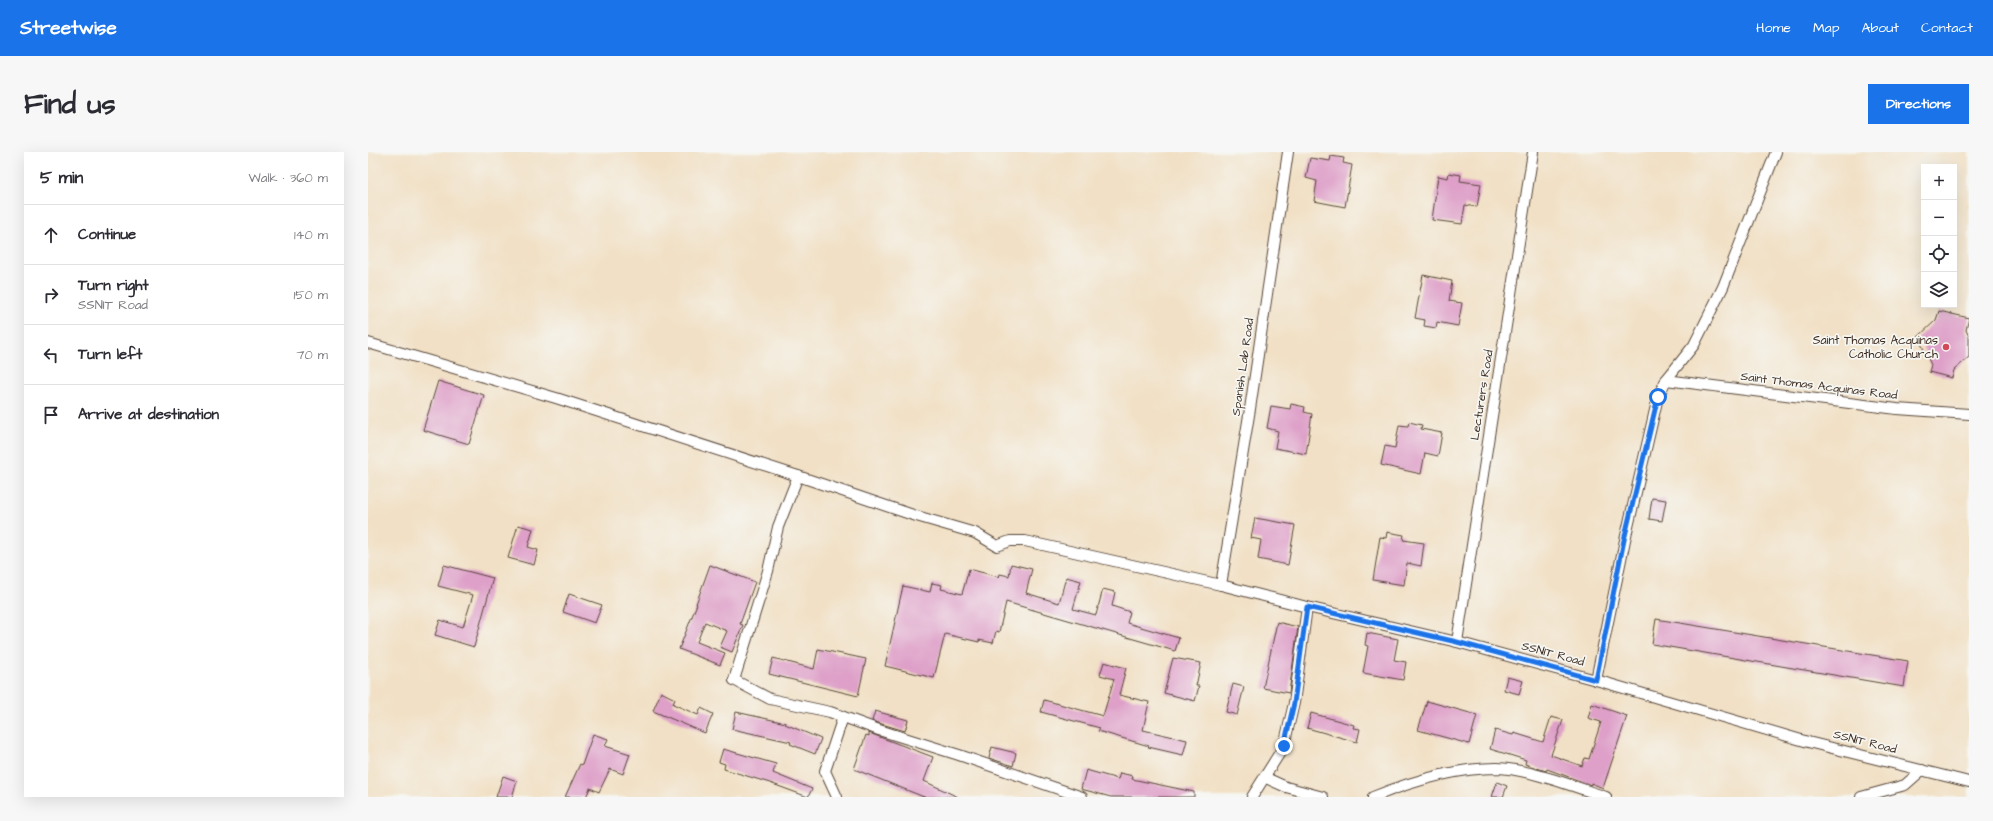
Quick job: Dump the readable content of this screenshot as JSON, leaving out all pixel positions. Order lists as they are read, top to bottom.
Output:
{
  "streets": {
    "street": [
      "Spanish Lab Road",
      "Saint Thomas Acquinas Road",
      "Lecturers Road",
      "SSNIT Road"
    ]
  },
  "crossings": [
    ["Spanish Lab Road", "SSNIT Road"],
    ["Lecturers Road", "SSNIT Road"]
  ],
  "places": ["Saint Thomas Acquinas Catholic Church"],
  "page": {
    "header": "Streetwise",
    "nav": [
      "Home",
      "Map",
      "About",
      "Contact"
    ],
    "buttons": "Directions",
    "title": "Find us",
    "heading": ["5 min", "Walk · 360 m"],
    "map_buttons": ["+", "−"],
    "list": [
      ["Continue", "140 m"],
      ["Turn right", "SSNIT Road", "150 m"],
      ["Turn left", "70 m"],
      "Arrive at destination"
    ]
  }
}
